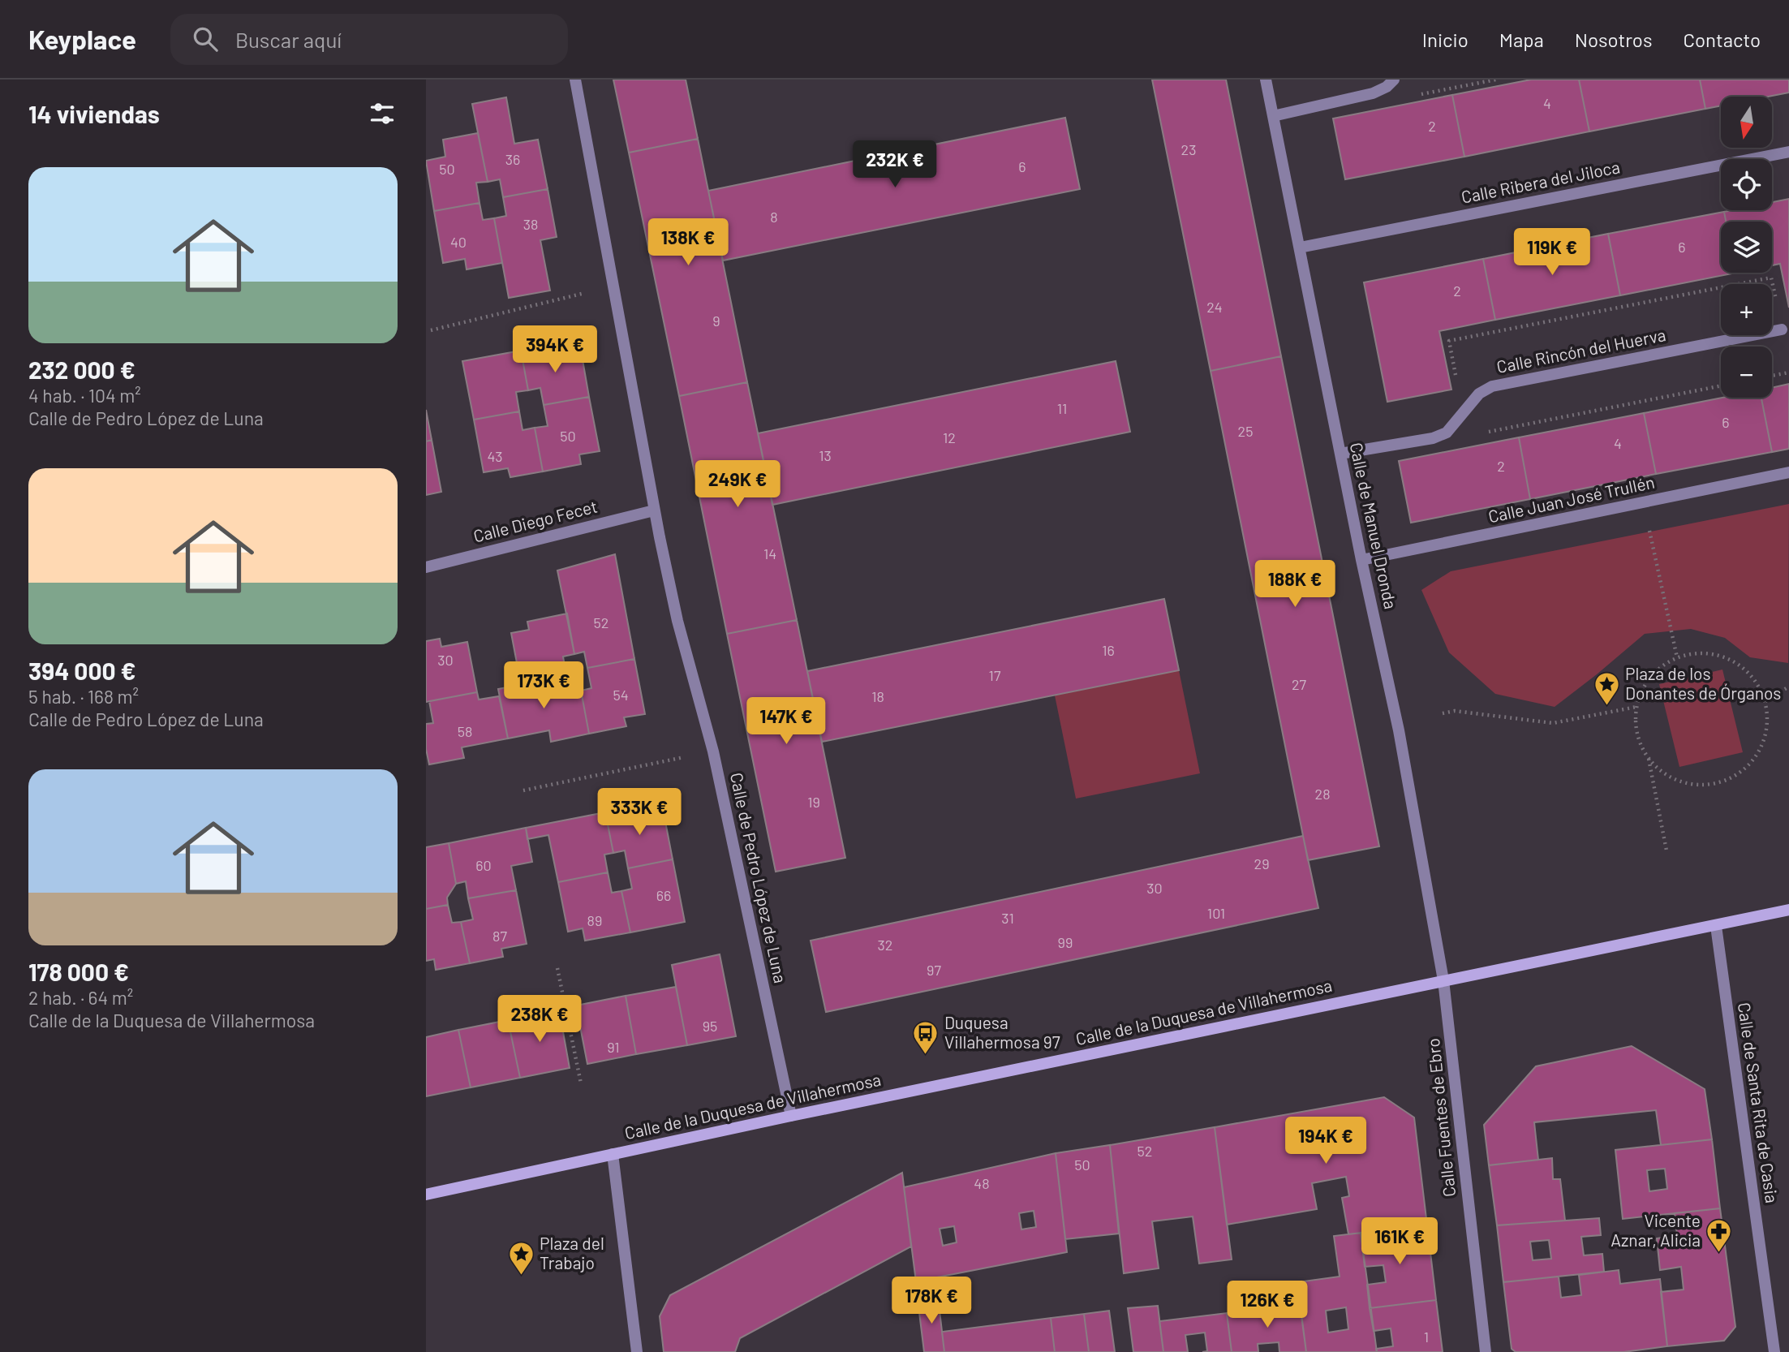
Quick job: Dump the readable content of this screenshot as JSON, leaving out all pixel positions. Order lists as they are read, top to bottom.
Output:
{
  "streets": {
    "main road": ["Calle de la Duquesa de Villahermosa"],
    "street": [
      "Calle Ribera del Jiloca",
      "Calle Rincón del Huerva",
      "Calle Juan José Trullén",
      "Calle Diego Fecet",
      "Calle de Manuel Dronda",
      "Calle de Pedro López de Luna",
      "Calle de Santa Rita de Casia",
      "Calle Fuentes de Ebro"
    ]
  },
  "crossings": [
    ["Calle Ribera del Jiloca", "Calle de Manuel Dronda"],
    ["Calle Rincón del Huerva", "Calle de Manuel Dronda"],
    ["Calle Juan José Trullén", "Calle de Manuel Dronda"],
    ["Calle Diego Fecet", "Calle de Pedro López de Luna"],
    ["Calle de Manuel Dronda", "Calle de la Duquesa de Villahermosa"],
    ["Calle de Manuel Dronda", "Calle Fuentes de Ebro"],
    ["Calle de Pedro López de Luna", "Calle de la Duquesa de Villahermosa"],
    ["Calle de la Duquesa de Villahermosa", "Calle de Santa Rita de Casia"],
    ["Calle de la Duquesa de Villahermosa", "Calle Fuentes de Ebro"]
  ],
  "places": {
    "place": ["Plaza de los Donantes de Órganos", "Plaza del Trabajo"],
    "bus stop": ["Duquesa Villahermosa 97"],
    "pharmacy": ["Vicente Aznar, Alicia"]
  },
  "house_numbers": [
    "4",
    "2",
    "23",
    "36",
    "6",
    "50",
    "8",
    "38",
    "40",
    "6",
    "2",
    "24",
    "9",
    "11",
    "6",
    "25",
    "50",
    "12",
    "4",
    "13",
    "43",
    "2",
    "14",
    "52",
    "16",
    "30",
    "17",
    "27",
    "54",
    "18",
    "58",
    "28",
    "19",
    "29",
    "60",
    "30",
    "66",
    "101",
    "31",
    "89",
    "87",
    "99",
    "32",
    "97",
    "95",
    "91",
    "52",
    "50",
    "48",
    "1"
  ],
  "north": "bottom",
  "page": {
    "header": "Keyplace",
    "search": "Buscar aquí",
    "nav": [
      "Inicio",
      "Mapa",
      "Nosotros",
      "Contacto"
    ],
    "heading": "14 viviendas",
    "map_buttons": ["+", "−"],
    "price": [
      "232K €",
      "138K €",
      "119K €",
      "394K €",
      "249K €",
      "188K €",
      "173K €",
      "147K €",
      "333K €",
      "238K €",
      "194K €",
      "161K €",
      "178K €",
      "126K €"
    ],
    "list": [
      {
        "name": "232 000 €",
        "note": "4 hab. · 104 m² · Calle de Pedro López de Luna"
      },
      {
        "name": "394 000 €",
        "note": "5 hab. · 168 m² · Calle de Pedro López de Luna"
      },
      {
        "name": "178 000 €",
        "note": "2 hab. · 64 m² · Calle de la Duquesa de Villahermosa"
      }
    ]
  }
}
